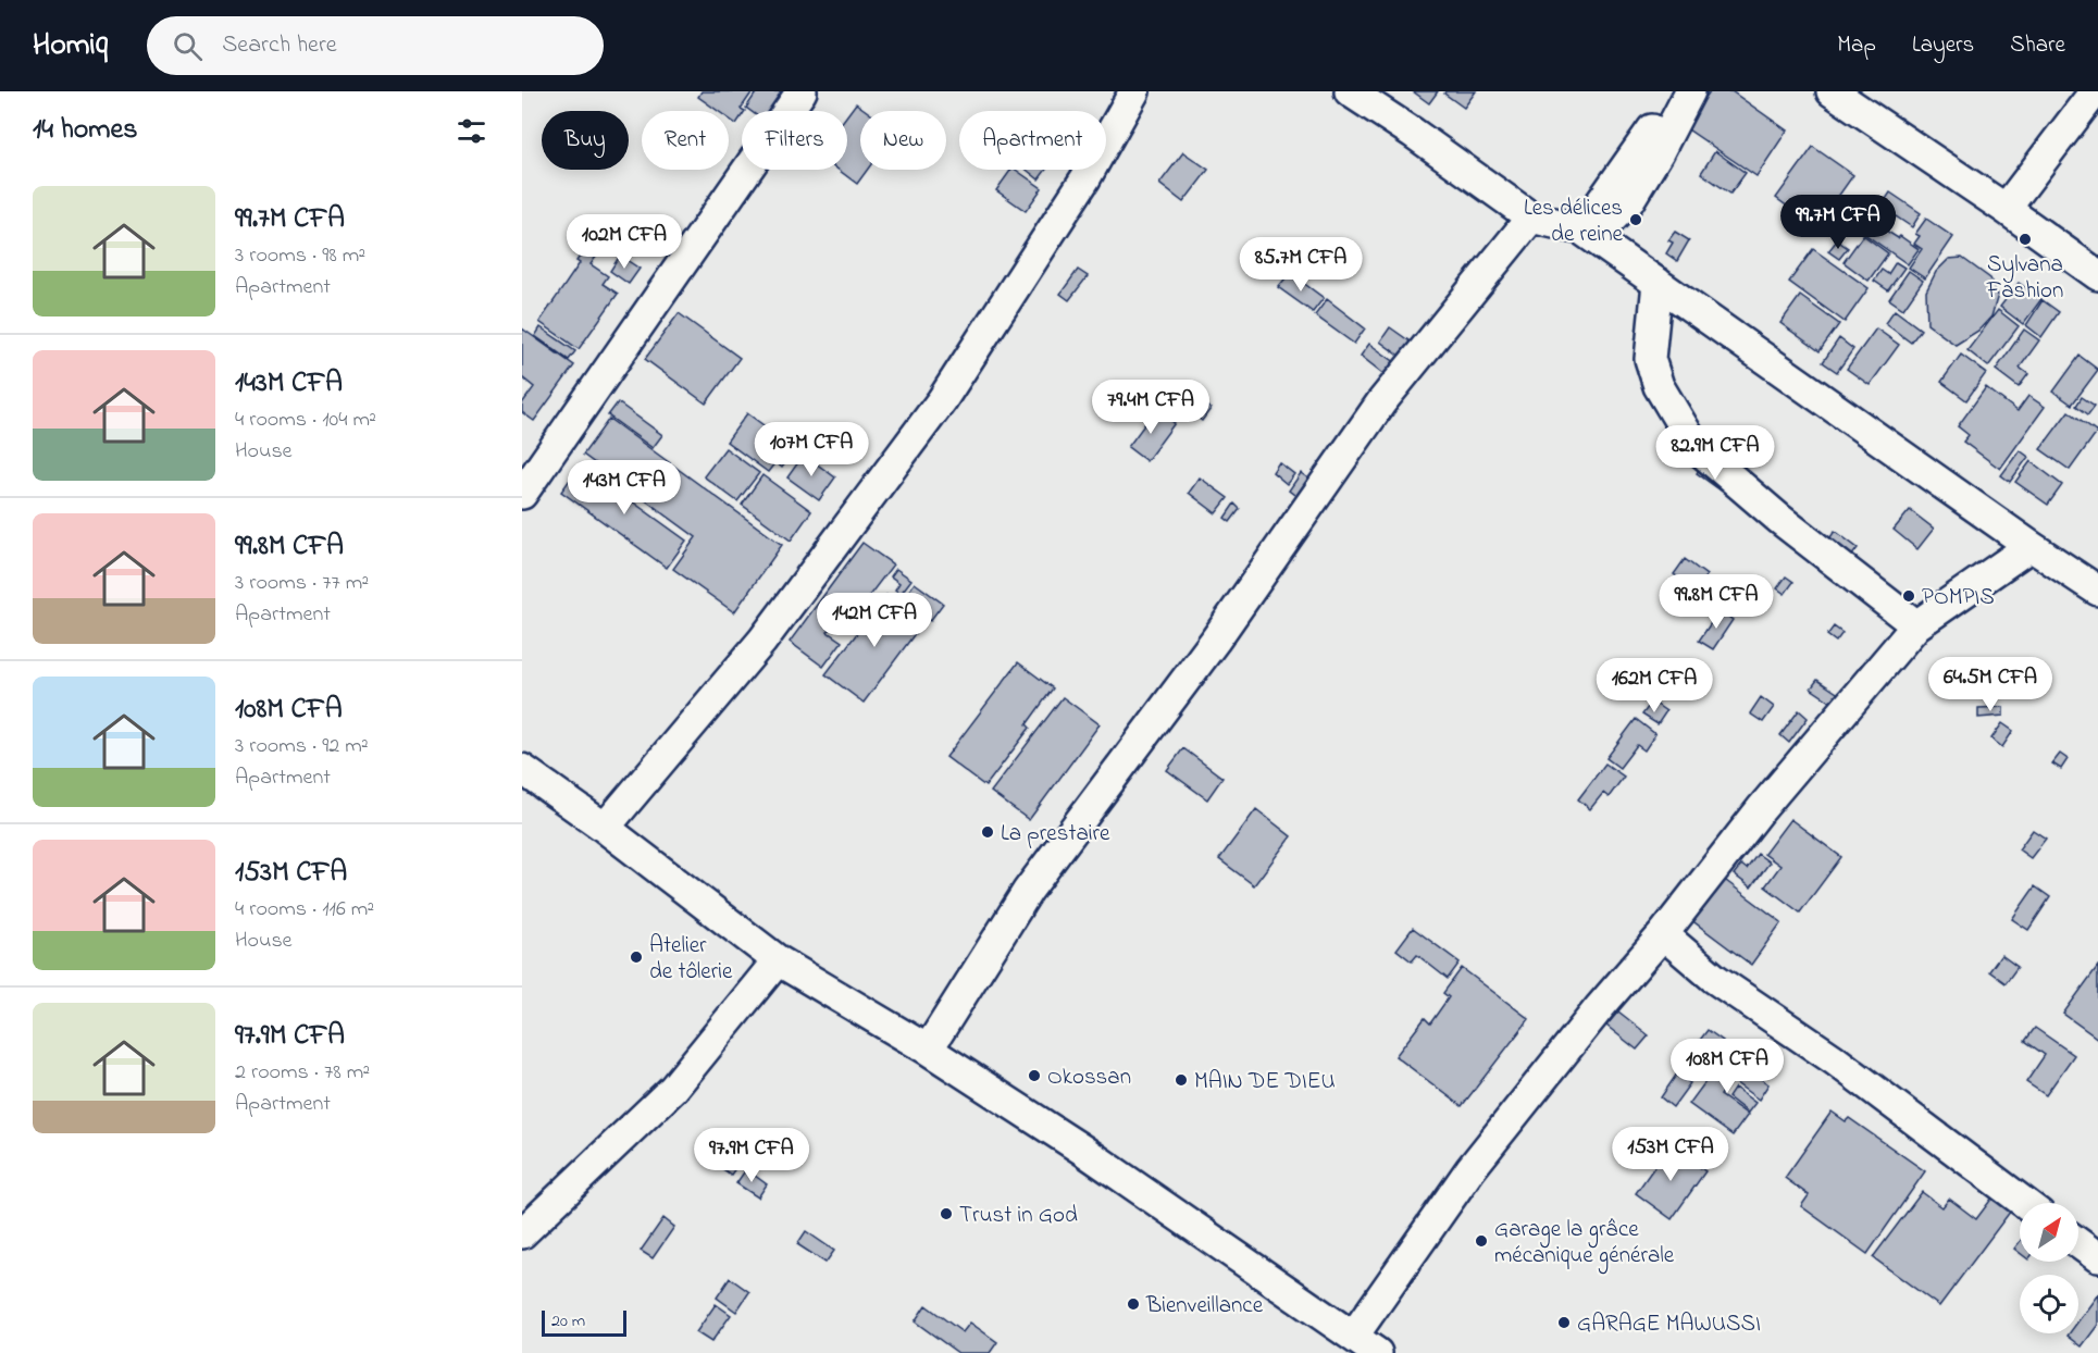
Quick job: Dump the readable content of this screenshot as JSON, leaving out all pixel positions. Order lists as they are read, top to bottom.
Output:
{
  "places": [
    "Les délices de reine",
    "Sylvana Fashion",
    "POMPIS",
    "La prestaire",
    "Atelier de tôlerie",
    "Okossan",
    "MAIN DE DIEU",
    "Trust in God",
    "Garage la grâce mécanique générale",
    "Bienveillance",
    "GARAGE MAWUSSI"
  ],
  "scale_bar": "20 m",
  "north": "top right",
  "page": {
    "header": "Homiq",
    "search": "Search here",
    "nav": ["Map", "Layers", "Share"],
    "heading": "14 homes",
    "chip": [
      "Buy",
      "Rent",
      "Filters",
      "New",
      "Apartment"
    ],
    "list": [
      {
        "name": "99.7M CFA",
        "note": "3 rooms · 98 m² · Apartment"
      },
      {
        "name": "143M CFA",
        "note": "4 rooms · 104 m² · House"
      },
      {
        "name": "99.8M CFA",
        "note": "3 rooms · 77 m² · Apartment"
      },
      {
        "name": "108M CFA",
        "note": "3 rooms · 92 m² · Apartment"
      },
      {
        "name": "153M CFA",
        "note": "4 rooms · 116 m² · House"
      },
      {
        "name": "97.9M CFA",
        "note": "2 rooms · 78 m² · Apartment"
      }
    ],
    "price": [
      "99.7M CFA",
      "102M CFA",
      "85.7M CFA",
      "79.4M CFA",
      "107M CFA",
      "82.9M CFA",
      "143M CFA",
      "99.8M CFA",
      "142M CFA",
      "64.5M CFA",
      "162M CFA",
      "108M CFA",
      "153M CFA",
      "97.9M CFA"
    ],
    "scale": "20 m"
  }
}
